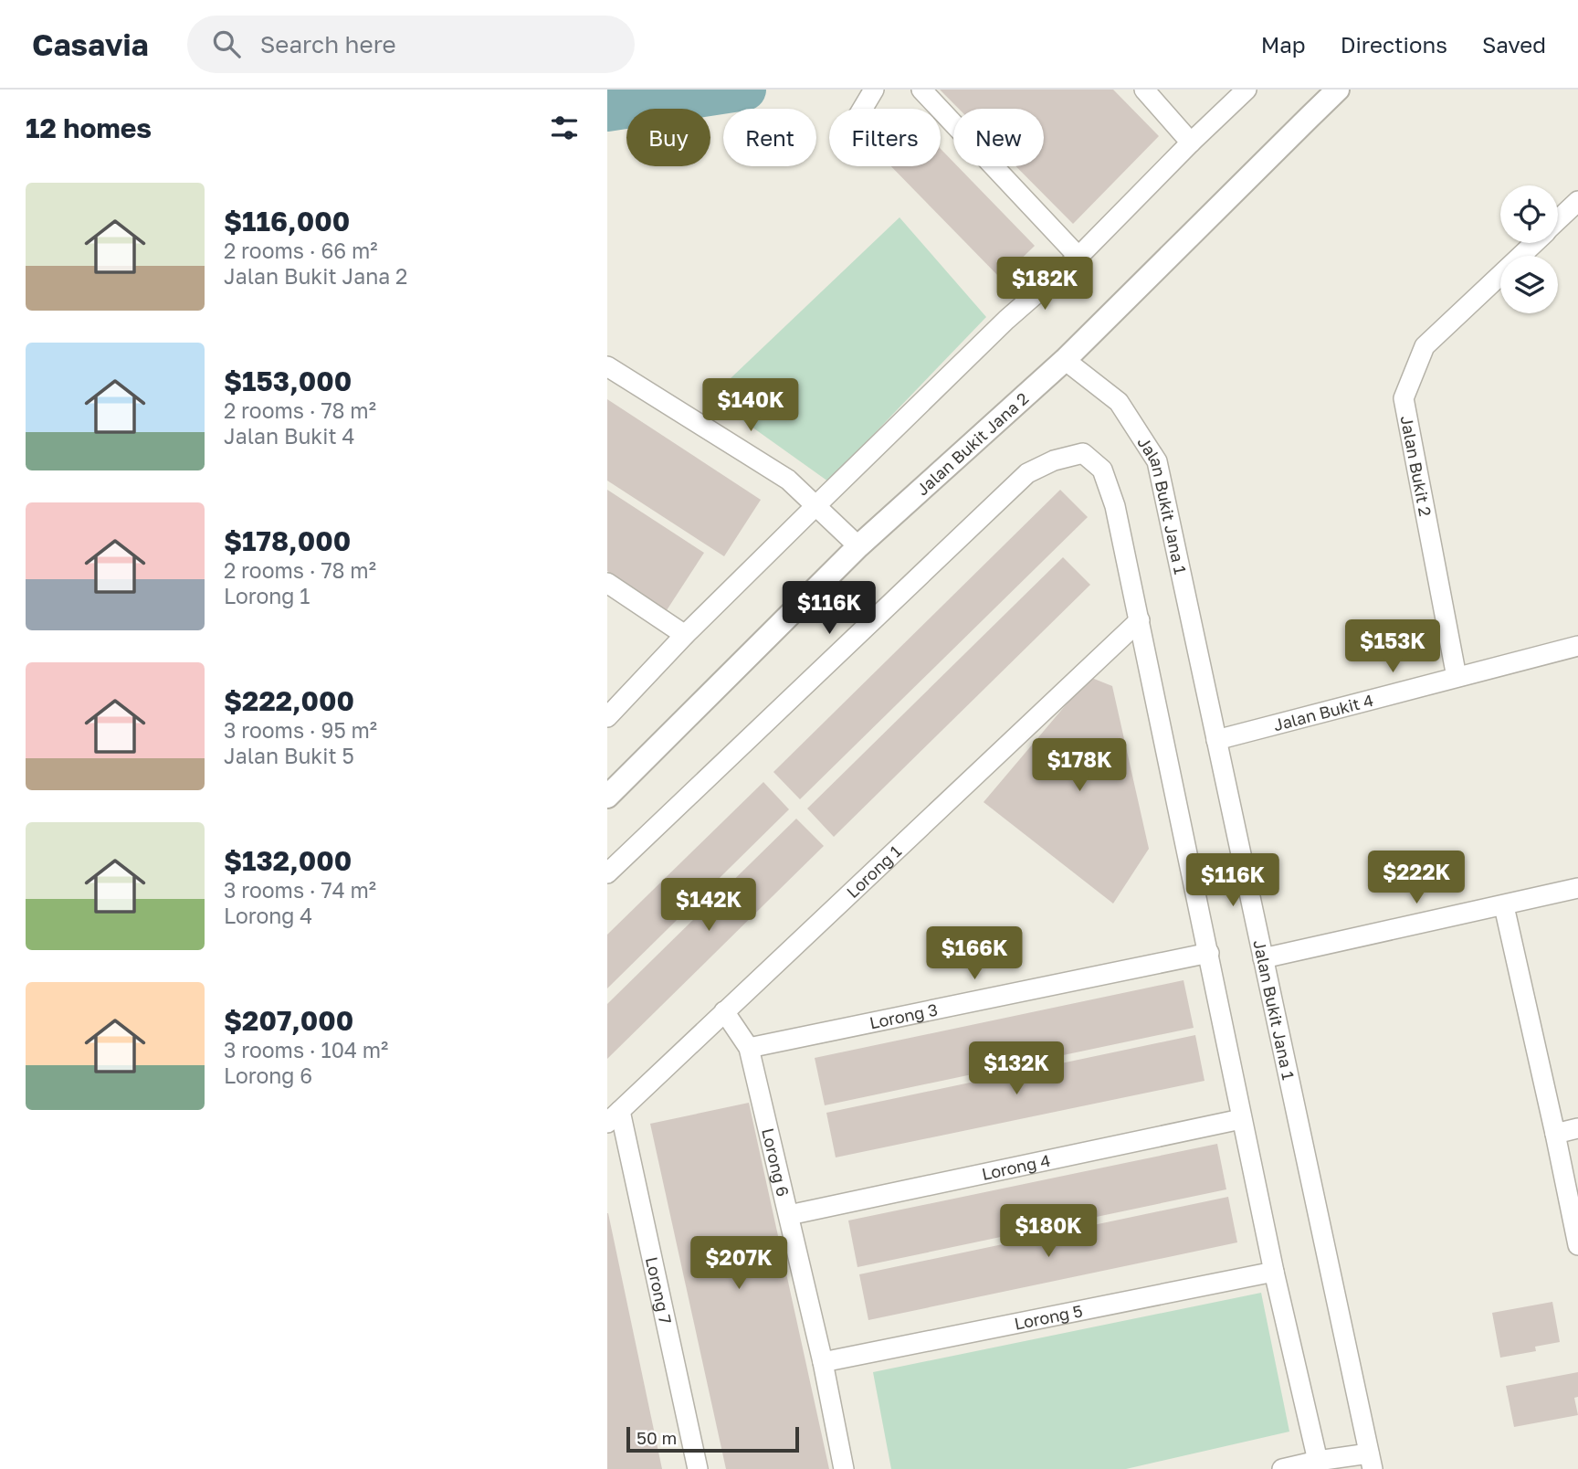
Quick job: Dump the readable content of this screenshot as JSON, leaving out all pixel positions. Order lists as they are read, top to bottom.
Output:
{
  "streets": {
    "street": [
      "Jalan Bukit Jana 2",
      "Jalan Bukit 2",
      "Jalan Bukit Jana 1",
      "Jalan Bukit 4",
      "Lorong 1",
      "Lorong 3",
      "Lorong 6",
      "Lorong 4",
      "Lorong 7",
      "Lorong 5"
    ]
  },
  "crossings": [
    ["Jalan Bukit Jana 2", "Jalan Bukit Jana 1"],
    ["Jalan Bukit 2", "Jalan Bukit 4"],
    ["Jalan Bukit Jana 1", "Jalan Bukit 4"],
    ["Lorong 1", "Lorong 6"],
    ["Lorong 1", "Lorong 7"],
    ["Lorong 3", "Lorong 6"],
    ["Lorong 6", "Lorong 4"],
    ["Lorong 6", "Lorong 5"]
  ],
  "scale_bar": "50 m",
  "page": {
    "header": "Casavia",
    "search": "Search here",
    "nav": ["Map", "Directions", "Saved"],
    "heading": "12 homes",
    "chip": [
      "Buy",
      "Rent",
      "Filters",
      "New"
    ],
    "list": [
      {
        "name": "$116,000",
        "note": "2 rooms · 66 m² · Jalan Bukit Jana 2"
      },
      {
        "name": "$153,000",
        "note": "2 rooms · 78 m² · Jalan Bukit 4"
      },
      {
        "name": "$178,000",
        "note": "2 rooms · 78 m² · Lorong 1"
      },
      {
        "name": "$222,000",
        "note": "3 rooms · 95 m² · Jalan Bukit 5"
      },
      {
        "name": "$132,000",
        "note": "3 rooms · 74 m² · Lorong 4"
      },
      {
        "name": "$207,000",
        "note": "3 rooms · 104 m² · Lorong 6"
      }
    ],
    "price": [
      "$182K",
      "$140K",
      "$116K",
      "$153K",
      "$178K",
      "$222K",
      "$116K",
      "$142K",
      "$166K",
      "$132K",
      "$180K",
      "$207K"
    ],
    "scale": "50 m"
  }
}
